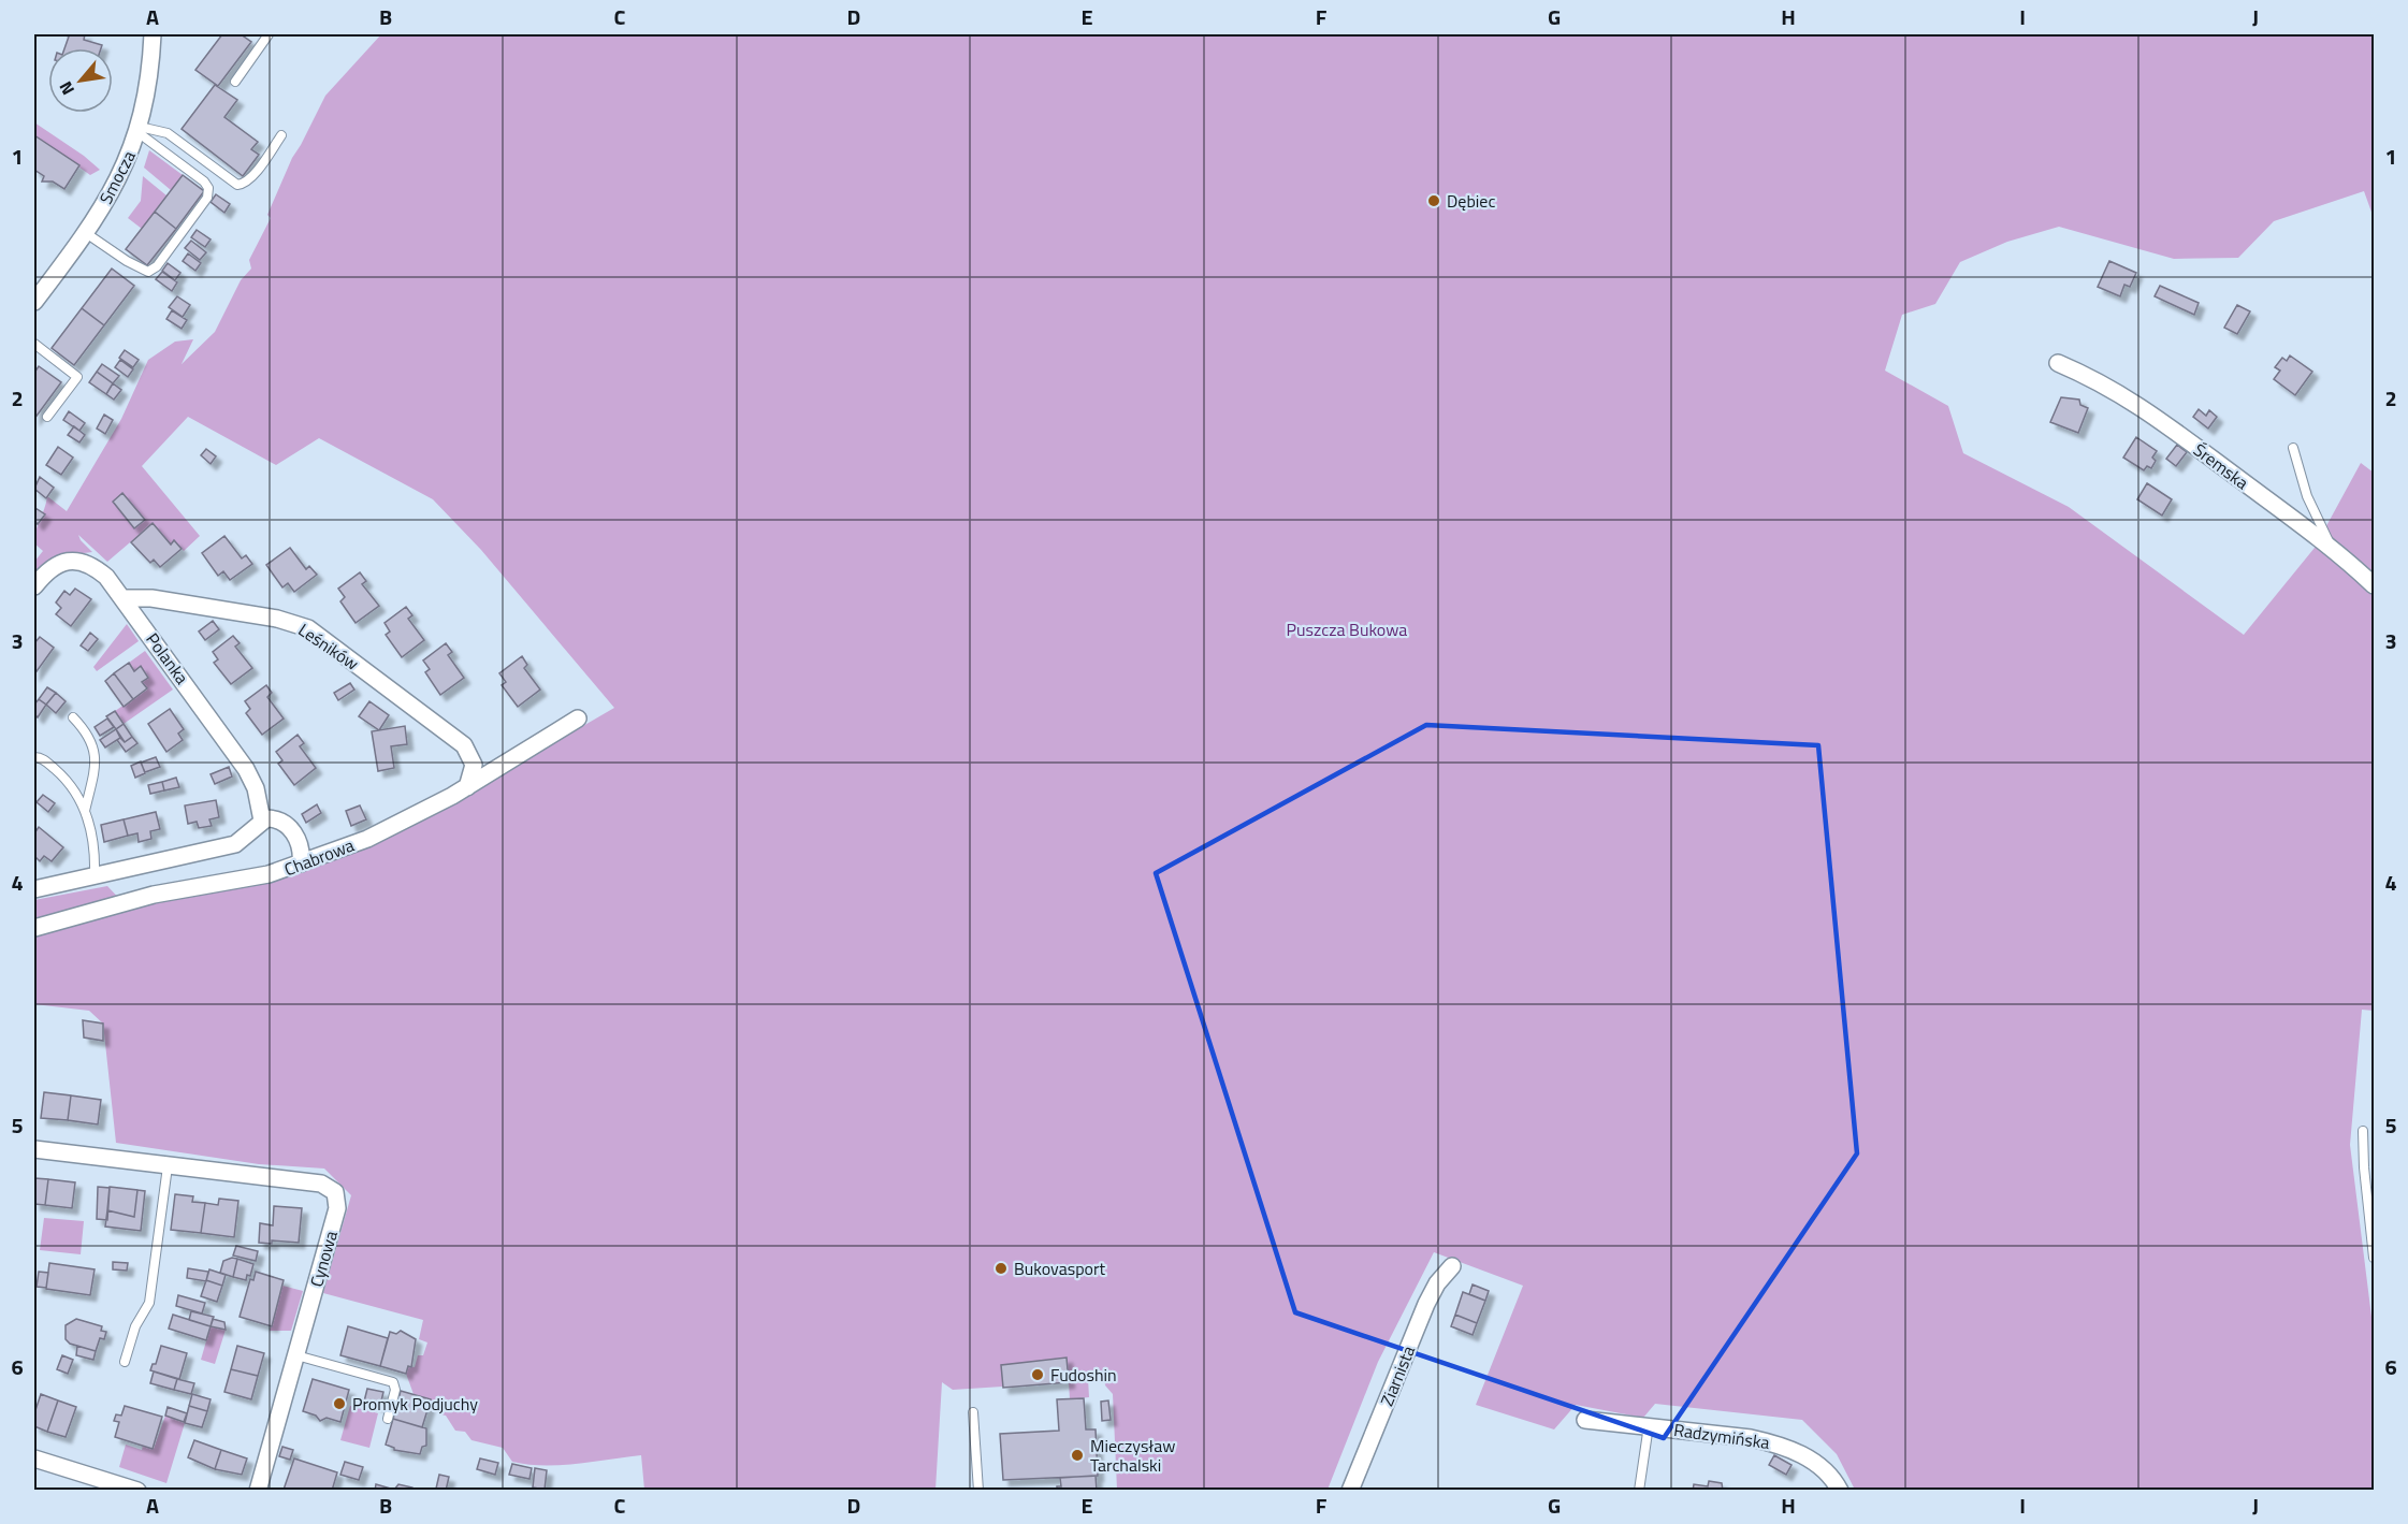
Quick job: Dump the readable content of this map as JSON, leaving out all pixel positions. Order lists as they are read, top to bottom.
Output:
{
  "streets": {
    "street": [
      "Smocza",
      "Śremska",
      "Leśników",
      "Polanka",
      "Chabrowa",
      "Cynowa",
      "Ziarnista",
      "Radzymińska"
    ]
  },
  "crossings": [
    ["Leśników", "Polanka"],
    ["Leśników", "Chabrowa"]
  ],
  "parks": ["Puszcza Bukowa"],
  "places": [
    "Dębiec",
    "Bukovasport",
    "Fudoshin",
    "Promyk Podjuchy",
    "Mieczysław Tarchalski"
  ],
  "north": "bottom left",
  "grid": {
    "columns": [
      "A",
      "B",
      "C",
      "D",
      "E",
      "F",
      "G",
      "H",
      "I",
      "J"
    ],
    "rows": [
      "1",
      "2",
      "3",
      "4",
      "5",
      "6"
    ]
  }
}
